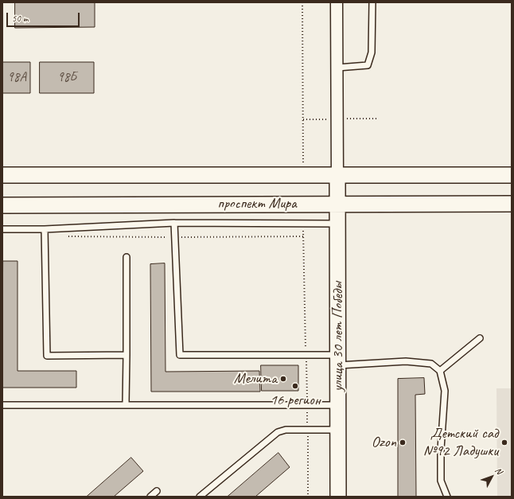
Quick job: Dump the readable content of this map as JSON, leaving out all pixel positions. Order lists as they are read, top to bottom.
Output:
{
  "streets": {
    "street": ["проспект Мира", "улица 30 лет Победы"]
  },
  "crossings": [
    ["проспект Мира", "улица 30 лет Победы"]
  ],
  "places": [
    "Мелита",
    "16 регион",
    "Ozon",
    "Детский сад №92 Ладушки"
  ],
  "house_numbers": ["98А", "98Б"],
  "scale_bar": "50 m",
  "north": "top right"
}
